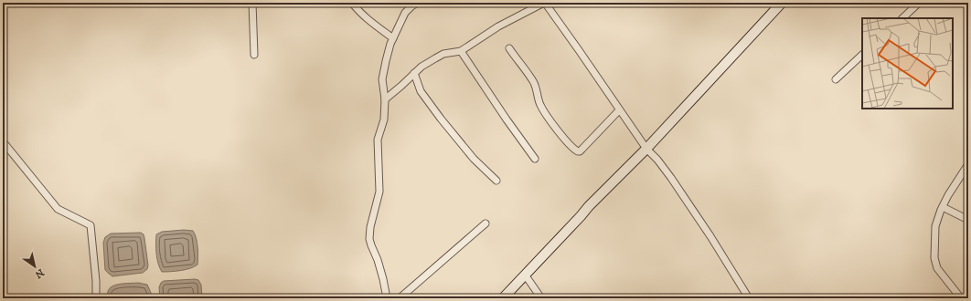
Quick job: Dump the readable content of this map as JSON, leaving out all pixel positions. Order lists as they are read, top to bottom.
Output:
{
  "north": "bottom right"
}
